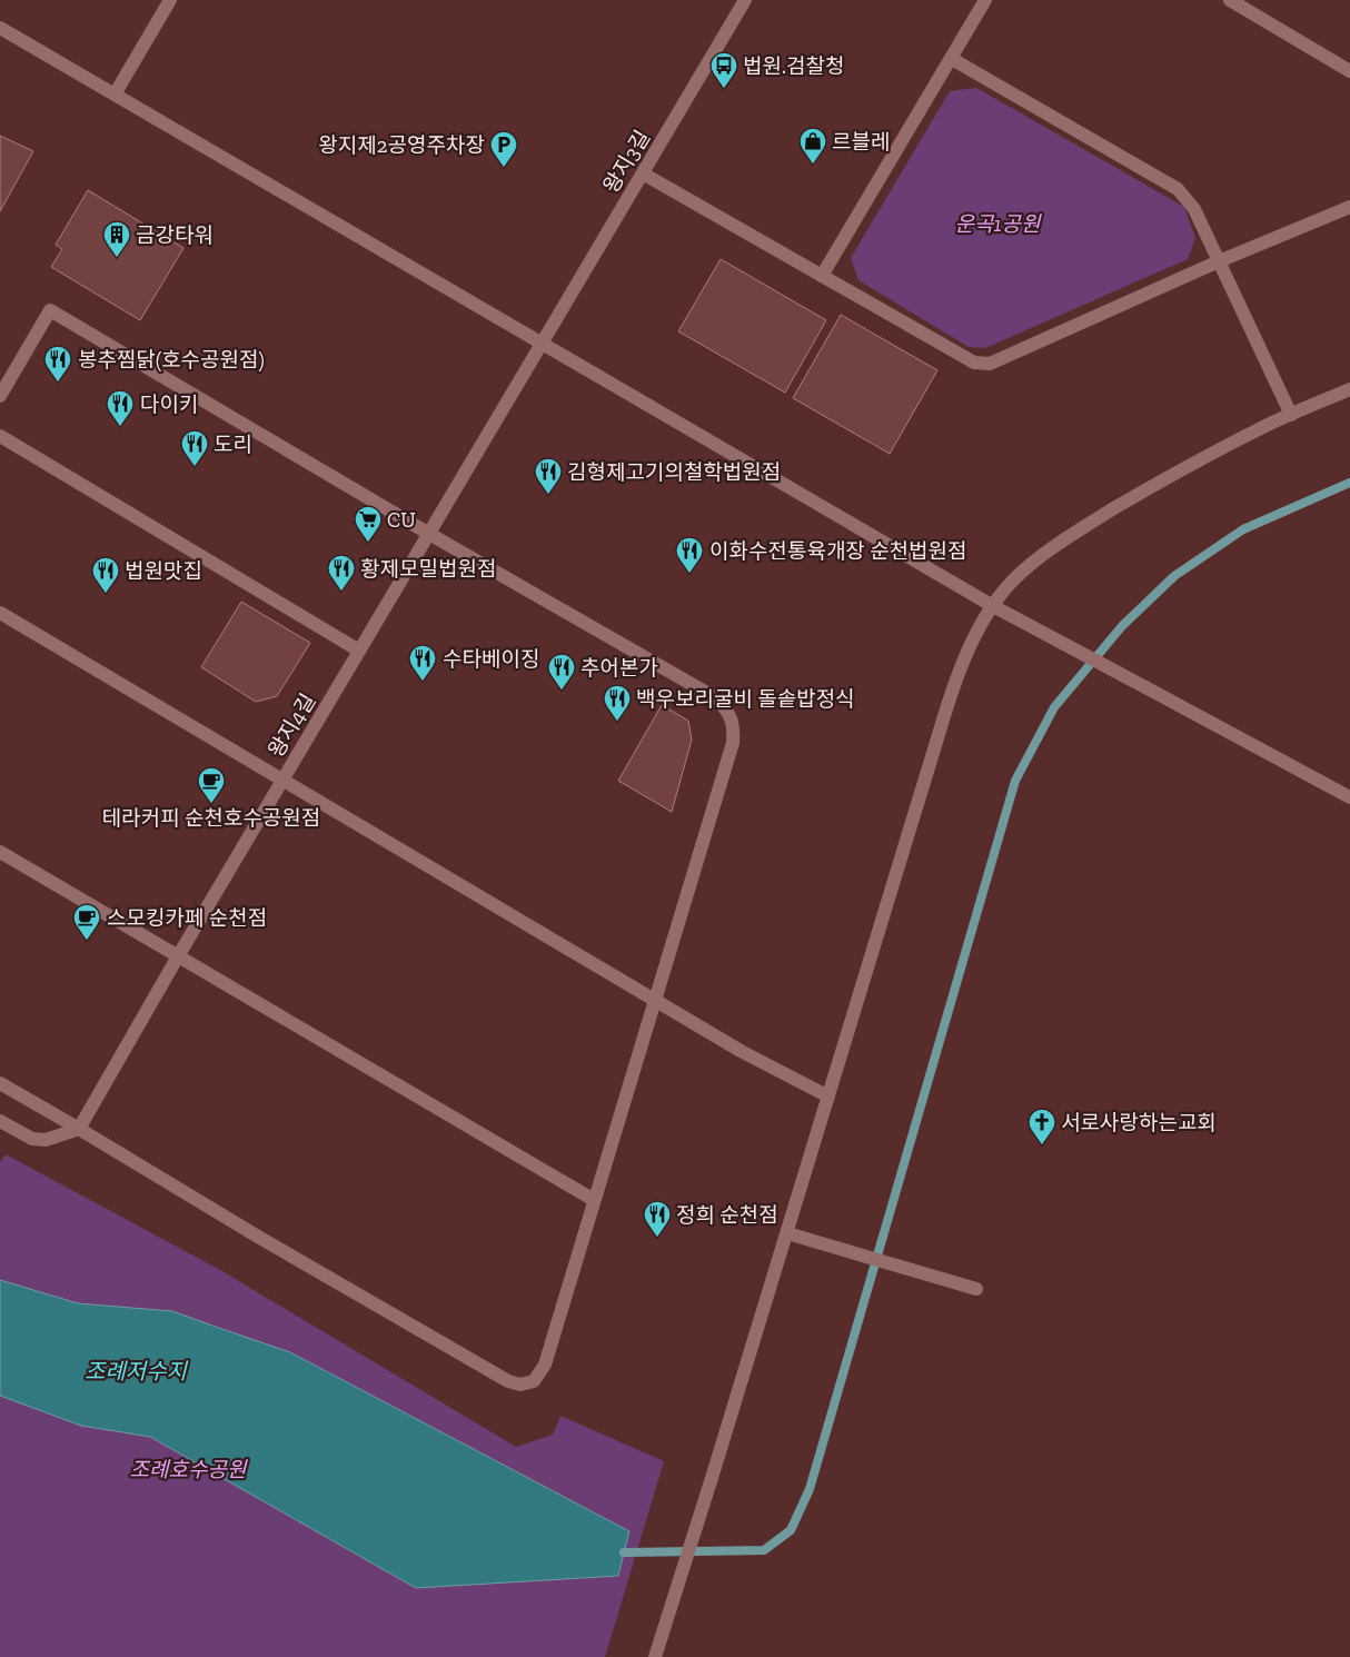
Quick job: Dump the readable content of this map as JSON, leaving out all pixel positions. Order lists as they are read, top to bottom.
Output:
{
  "streets": {
    "street": ["왕지3길", "왕지4길"]
  },
  "crossings": [
    ["왕지3길", "왕지4길"]
  ],
  "water": ["조례저수지"],
  "parks": ["운곡1공원", "조례호수공원"],
  "places": {
    "bus stop": ["법원.검찰청"],
    "shop": ["르블레"],
    "parking": ["왕지제2공영주차장"],
    "building": ["금강타워"],
    "restaurant": [
      "봉추찜닭(호수공원점)",
      "다이키",
      "도리",
      "김형제고기의철학법원점",
      "이화수전통육개장 순천법원점",
      "황제모밀법원점",
      "법원맛집",
      "수타베이징",
      "추어본가",
      "백우보리굴비 돌솥밥정식",
      "정희 순천점"
    ],
    "supermarket": ["CU"],
    "cafe": ["테라커피 순천호수공원점", "스모킹카페 순천점"],
    "church": ["서로사랑하는교회"]
  }
}
